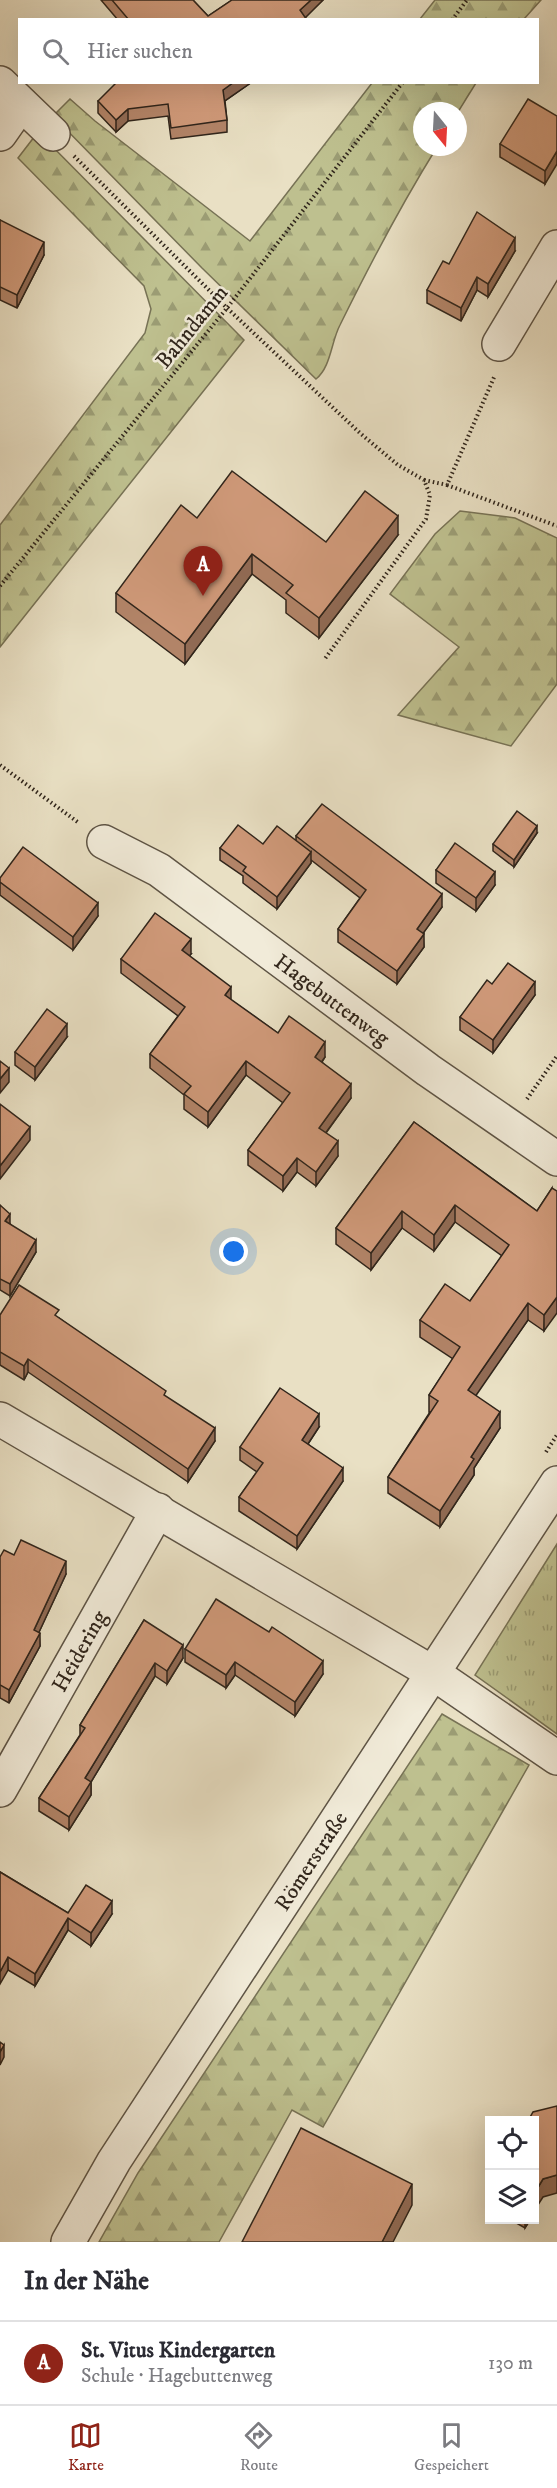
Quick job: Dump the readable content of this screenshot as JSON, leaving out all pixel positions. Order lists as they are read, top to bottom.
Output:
{
  "streets": {
    "street": ["Hagebuttenweg", "Heidering", "Römerstraße"],
    "path": ["Bahndamm"]
  },
  "north": "bottom",
  "page": {
    "search": "Hier suchen",
    "pins": "A",
    "heading": "In der Nähe",
    "list": [
      {
        "mark": "A",
        "name": "St. Vitus Kindergarten",
        "note": "Schule · Hagebuttenweg",
        "value": "130 m"
      }
    ],
    "nav": ["Karte", "Route", "Gespeichert"]
  }
}
